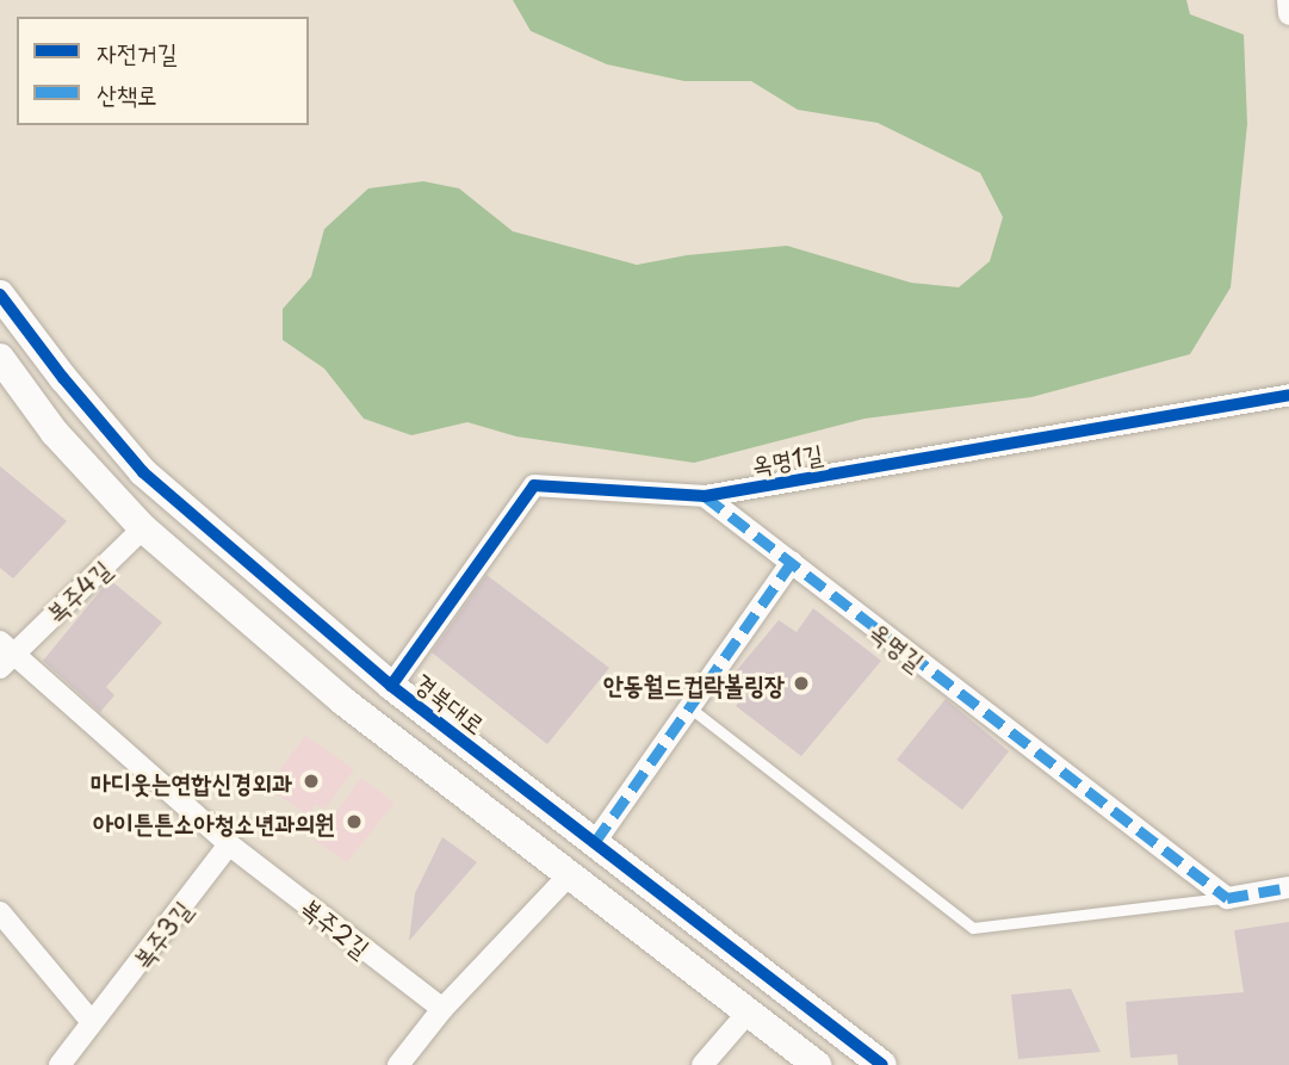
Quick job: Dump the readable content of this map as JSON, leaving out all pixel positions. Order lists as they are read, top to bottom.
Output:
{
  "streets": {
    "street": [
      "옥명1길",
      "복주4길",
      "옥명길",
      "경북대로",
      "복주2길",
      "복주3길"
    ]
  },
  "crossings": [
    ["옥명1길", "옥명길"],
    ["옥명1길", "경북대로"],
    ["복주4길", "복주2길"],
    ["복주2길", "복주3길"]
  ],
  "places": ["안동월드컵락볼링장", "마디웃는연합신경외과", "아이튼튼소아청소년과의원"],
  "legend": ["자전거길", "산책로"]
}
